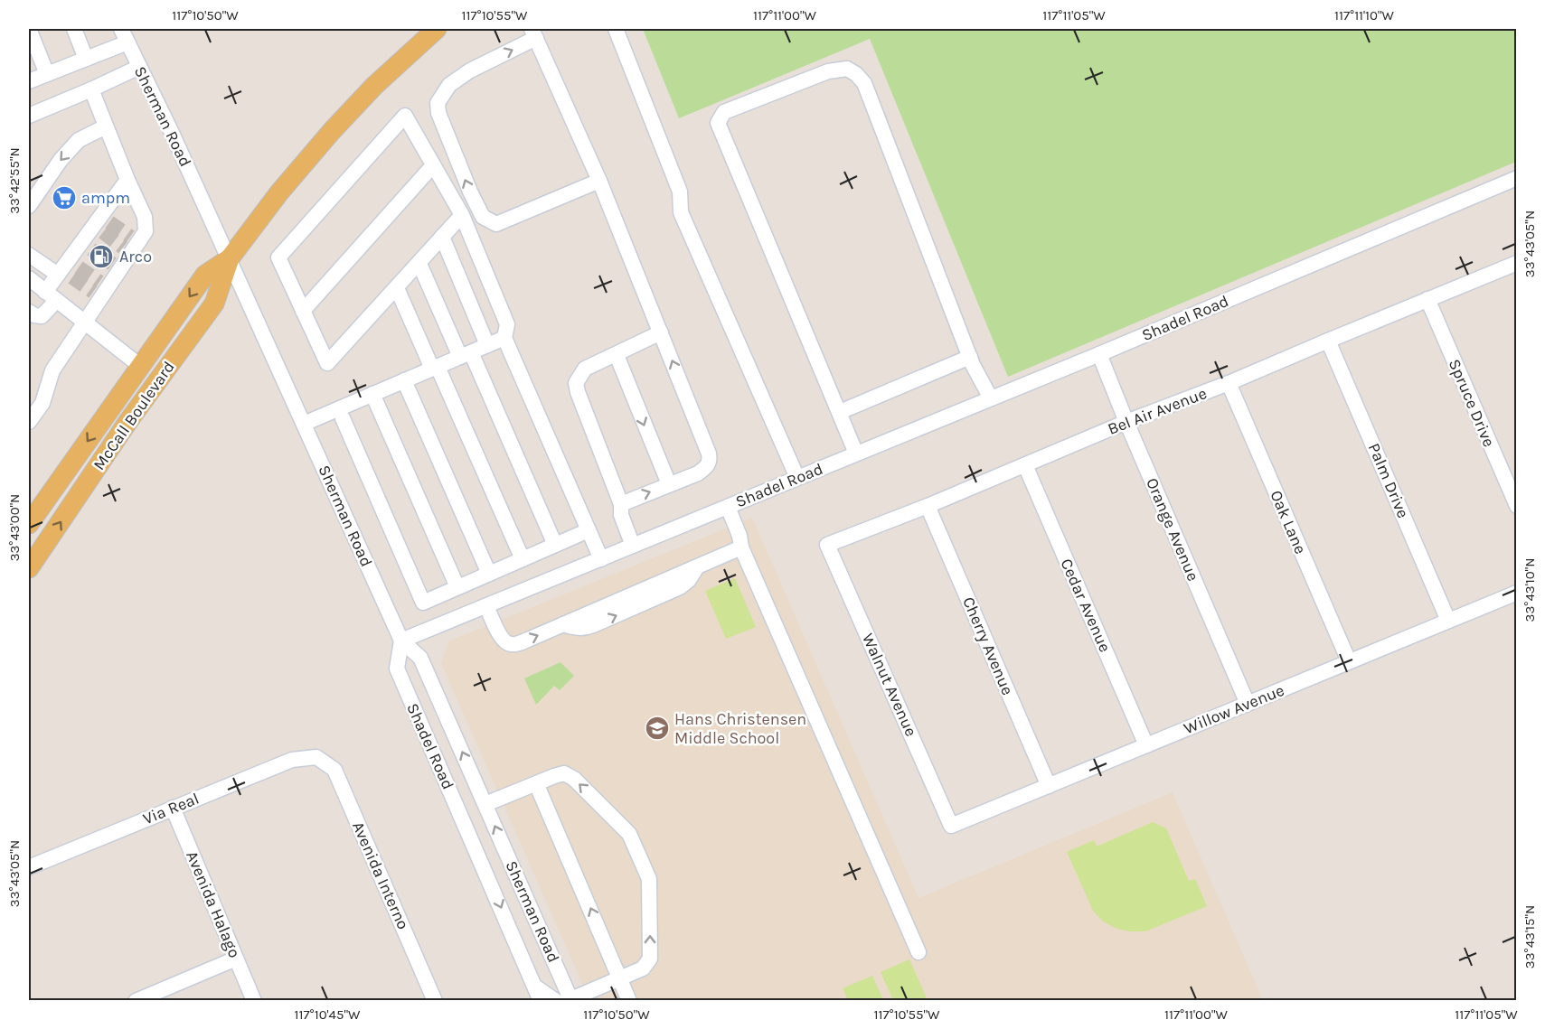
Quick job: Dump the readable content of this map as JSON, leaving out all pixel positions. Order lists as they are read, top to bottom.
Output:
{
  "streets": {
    "main road": ["McCall Boulevard"],
    "street": [
      "Sherman Road",
      "Shadel Road",
      "Spruce Drive",
      "Bel Air Avenue",
      "Palm Drive",
      "Oak Lane",
      "Orange Avenue",
      "Cedar Avenue",
      "Cherry Avenue",
      "Walnut Avenue",
      "Willow Avenue",
      "Via Real",
      "Avenida Interno",
      "Avenida Halago"
    ]
  },
  "crossings": [
    ["Sherman Road", "Shadel Road"],
    ["Sherman Road", "McCall Boulevard"],
    ["Shadel Road", "Orange Avenue"],
    ["Spruce Drive", "Bel Air Avenue"],
    ["Bel Air Avenue", "Palm Drive"],
    ["Bel Air Avenue", "Oak Lane"],
    ["Bel Air Avenue", "Orange Avenue"],
    ["Bel Air Avenue", "Cedar Avenue"],
    ["Bel Air Avenue", "Cherry Avenue"],
    ["Bel Air Avenue", "Walnut Avenue"],
    ["Palm Drive", "Willow Avenue"],
    ["Oak Lane", "Willow Avenue"],
    ["Orange Avenue", "Willow Avenue"],
    ["Cedar Avenue", "Willow Avenue"],
    ["Cherry Avenue", "Willow Avenue"],
    ["Walnut Avenue", "Willow Avenue"],
    ["Via Real", "Avenida Interno"],
    ["Via Real", "Avenida Halago"]
  ],
  "places": {
    "supermarket": ["ampm"],
    "fuel station": ["Arco"],
    "school or university": ["Hans Christensen Middle School"]
  },
  "coordinates": [
    "117°10'50\"W",
    "117°10'55\"W",
    "117°11'00\"W",
    "117°11'05\"W",
    "117°11'10\"W",
    "33°42'55\"N",
    "33°43'05\"N",
    "33°43'00\"N",
    "33°43'10\"N",
    "33°43'15\"N",
    "117°10'45\"W"
  ]
}
